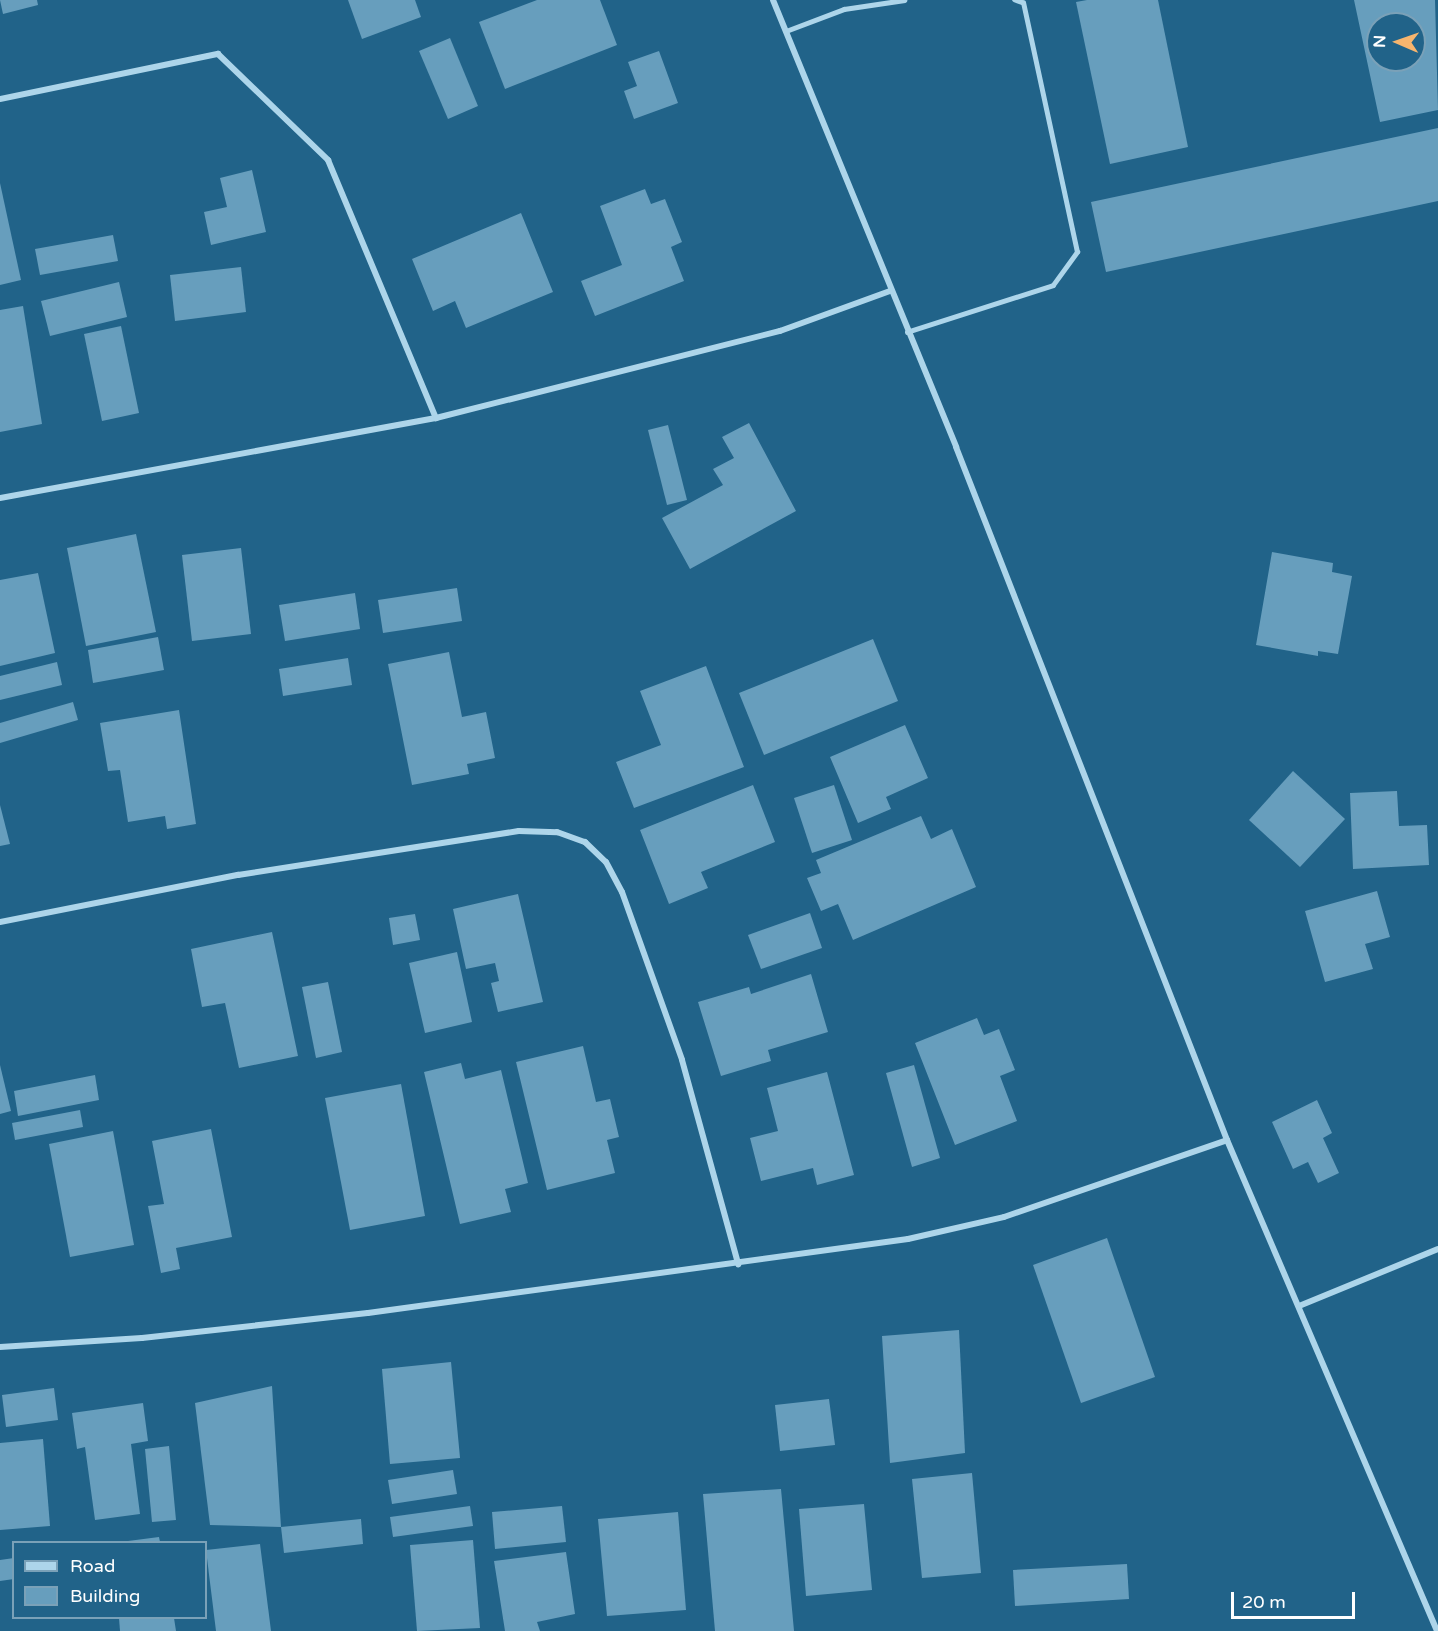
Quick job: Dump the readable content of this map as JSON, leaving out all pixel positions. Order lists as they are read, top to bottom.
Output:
{
  "legend": ["Road", "Building"],
  "scale_bar": "20 m",
  "north": "left"
}
